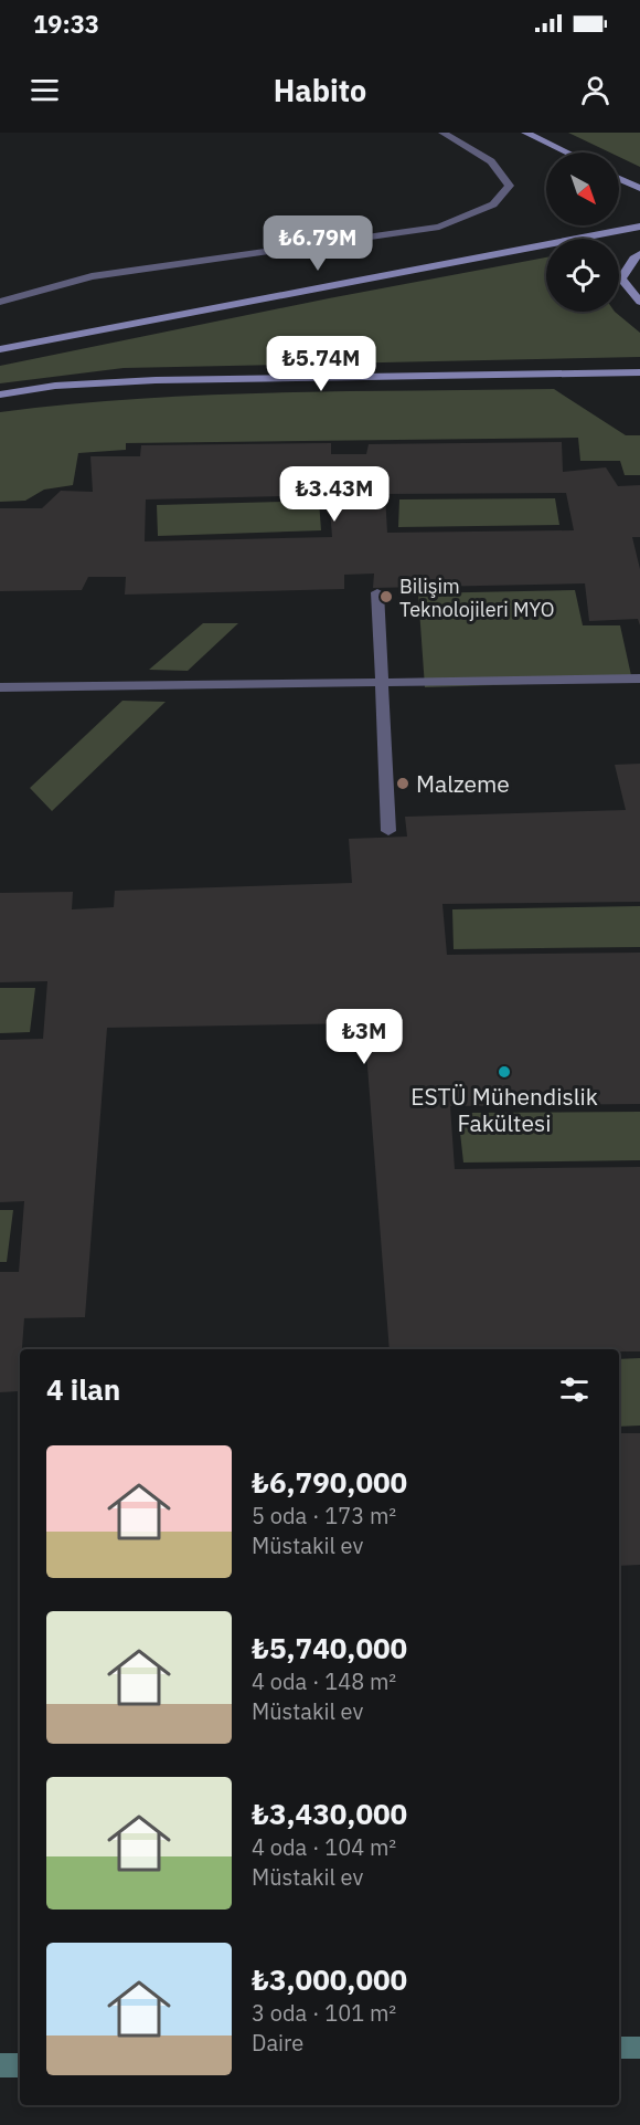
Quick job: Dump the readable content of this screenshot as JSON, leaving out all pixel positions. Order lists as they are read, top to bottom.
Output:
{
  "places": ["Bilişim Teknolojileri MYO", "Malzeme", "ESTÜ Mühendislik Fakültesi"],
  "north": "bottom right",
  "page": {
    "status": "19:33",
    "header": "Habito",
    "price": [
      "₺6.79M",
      "₺5.74M",
      "₺3.43M",
      "₺3M"
    ],
    "heading": "4 ilan",
    "list": [
      {
        "name": "₺6,790,000",
        "note": "5 oda · 173 m² · Müstakil ev"
      },
      {
        "name": "₺5,740,000",
        "note": "4 oda · 148 m² · Müstakil ev"
      },
      {
        "name": "₺3,430,000",
        "note": "4 oda · 104 m² · Müstakil ev"
      },
      {
        "name": "₺3,000,000",
        "note": "3 oda · 101 m² · Daire"
      }
    ]
  }
}
